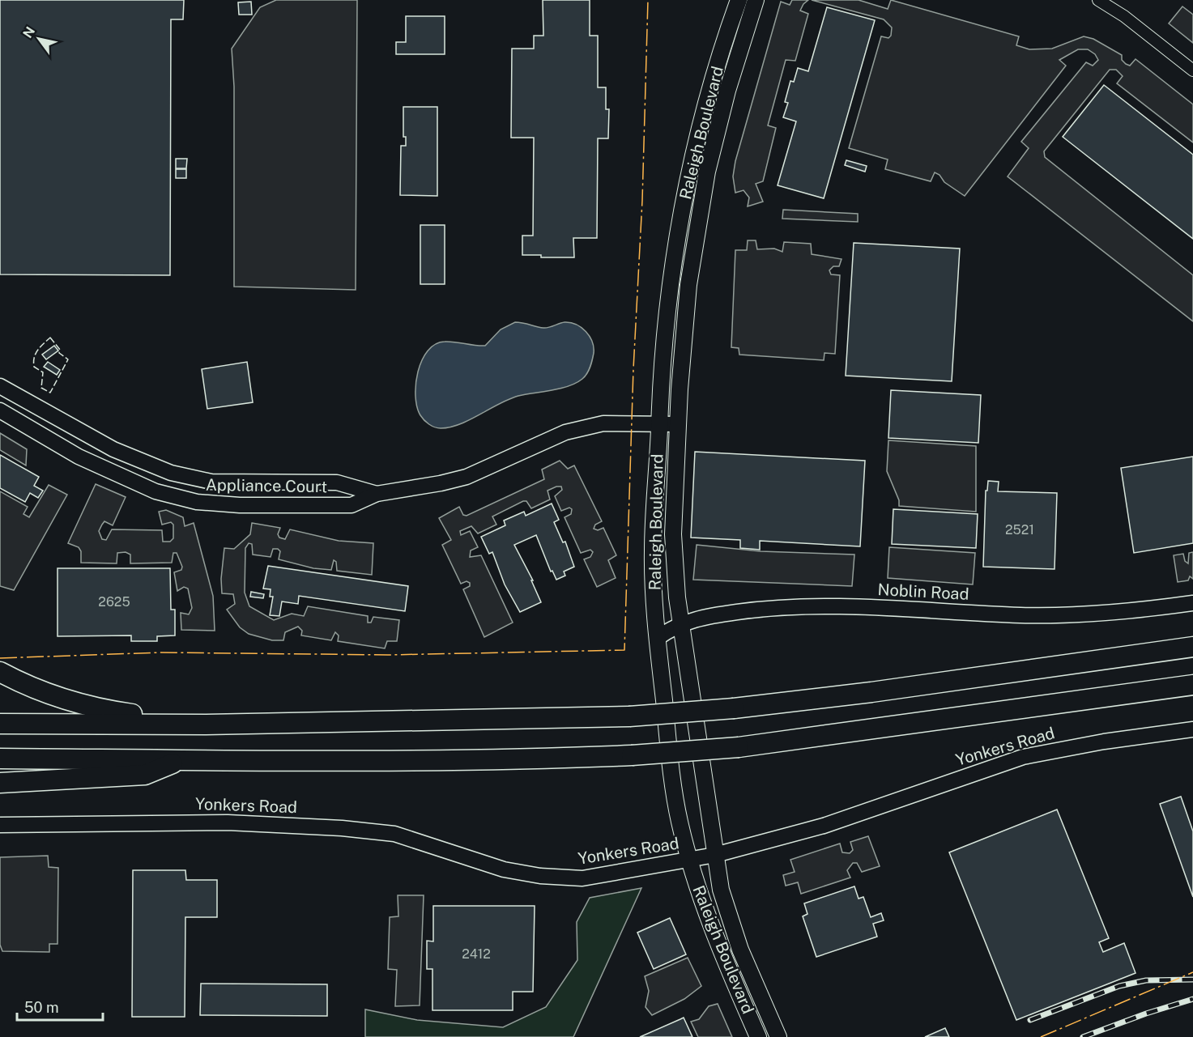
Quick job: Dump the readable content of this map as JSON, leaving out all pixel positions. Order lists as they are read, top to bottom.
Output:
{
  "streets": {
    "main road": ["Raleigh Boulevard"],
    "street": ["Appliance Court", "Noblin Road", "Yonkers Road"]
  },
  "crossings": [
    ["Raleigh Boulevard", "Appliance Court"],
    ["Raleigh Boulevard", "Noblin Road"],
    ["Raleigh Boulevard", "Yonkers Road"]
  ],
  "house_numbers": ["2521", "2625", "2412"],
  "scale_bar": "50 m",
  "north": "top left"
}
